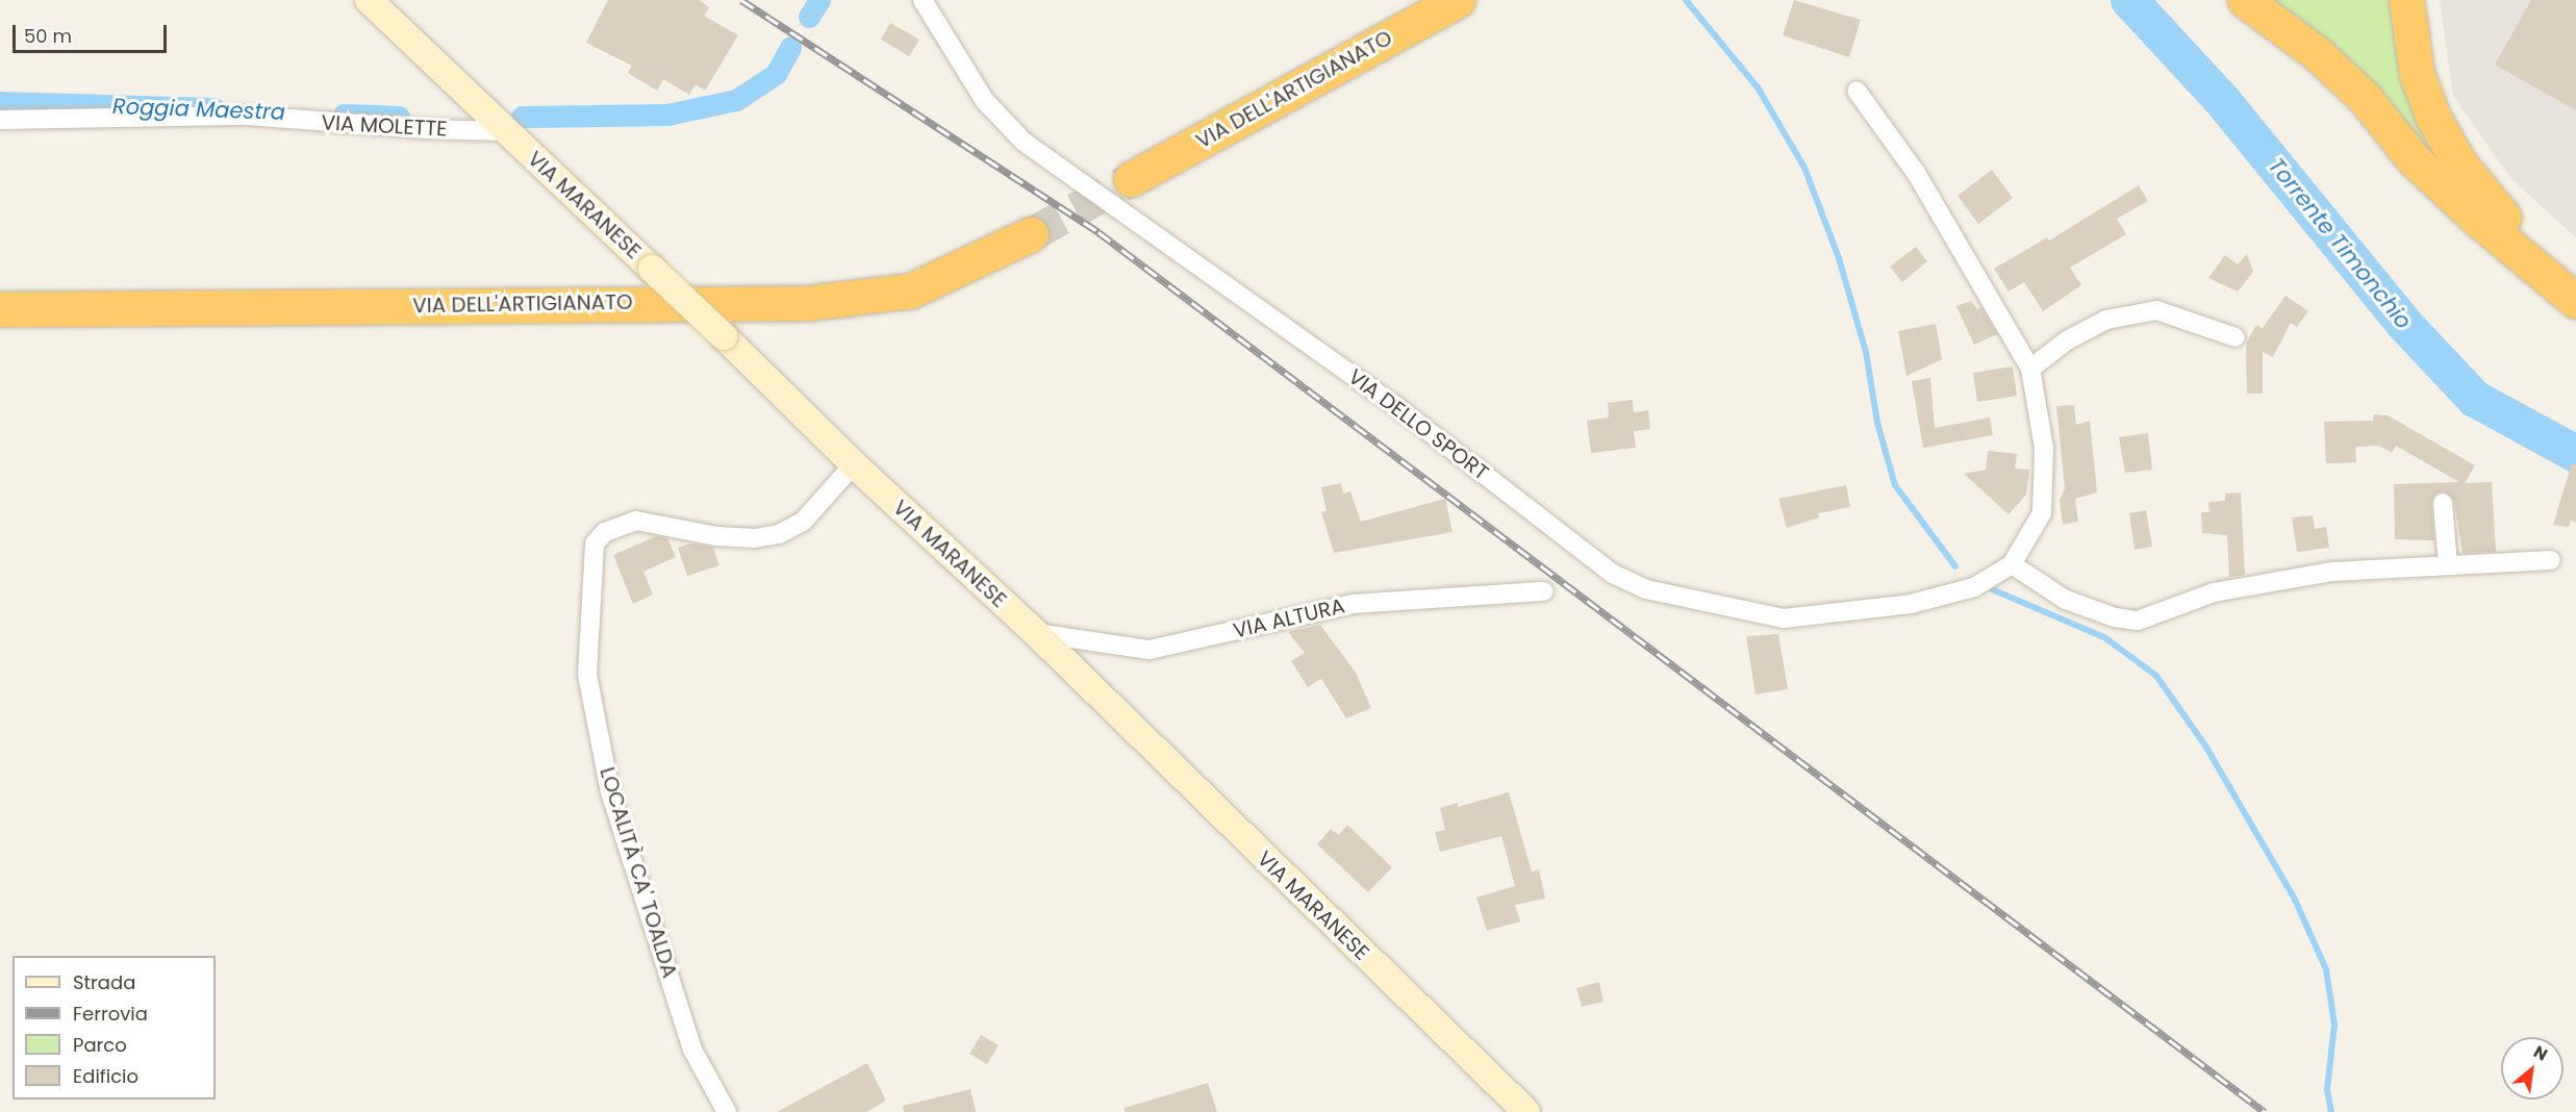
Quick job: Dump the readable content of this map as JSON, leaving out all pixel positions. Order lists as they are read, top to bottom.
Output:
{
  "streets": {
    "highway": ["VIA DELL'ARTIGIANATO"],
    "main road": ["VIA MARANESE"],
    "street": [
      "VIA MOLETTE",
      "VIA DELLO SPORT",
      "VIA ALTURA",
      "LOCALITÀ CA' TOALDA"
    ]
  },
  "crossings": [
    ["VIA MOLETTE", "VIA MARANESE"],
    ["VIA MARANESE", "VIA ALTURA"],
    ["VIA MARANESE", "LOCALITÀ CA' TOALDA"]
  ],
  "water": ["Roggia Maestra", "Torrente Timonchio"],
  "legend": [
    "Strada",
    "Ferrovia",
    "Parco",
    "Edificio"
  ],
  "scale_bar": "50 m",
  "north": "top right"
}
